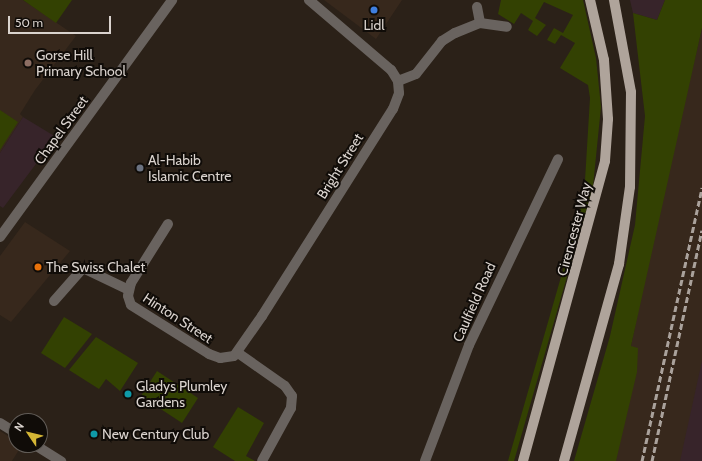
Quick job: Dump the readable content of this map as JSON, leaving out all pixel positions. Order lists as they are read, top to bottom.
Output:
{
  "streets": {
    "main road": ["Cirencester Way"],
    "street": [
      "Chapel Street",
      "Bright Street",
      "Caulfield Road",
      "Hinton Street"
    ]
  },
  "crossings": [
    ["Bright Street", "Hinton Street"]
  ],
  "places": [
    "Lidl",
    "Gorse Hill Primary School",
    "Al-Habib Islamic Centre",
    "The Swiss Chalet",
    "Gladys Plumley Gardens",
    "New Century Club"
  ],
  "scale_bar": "50 m",
  "north": "top left"
}
